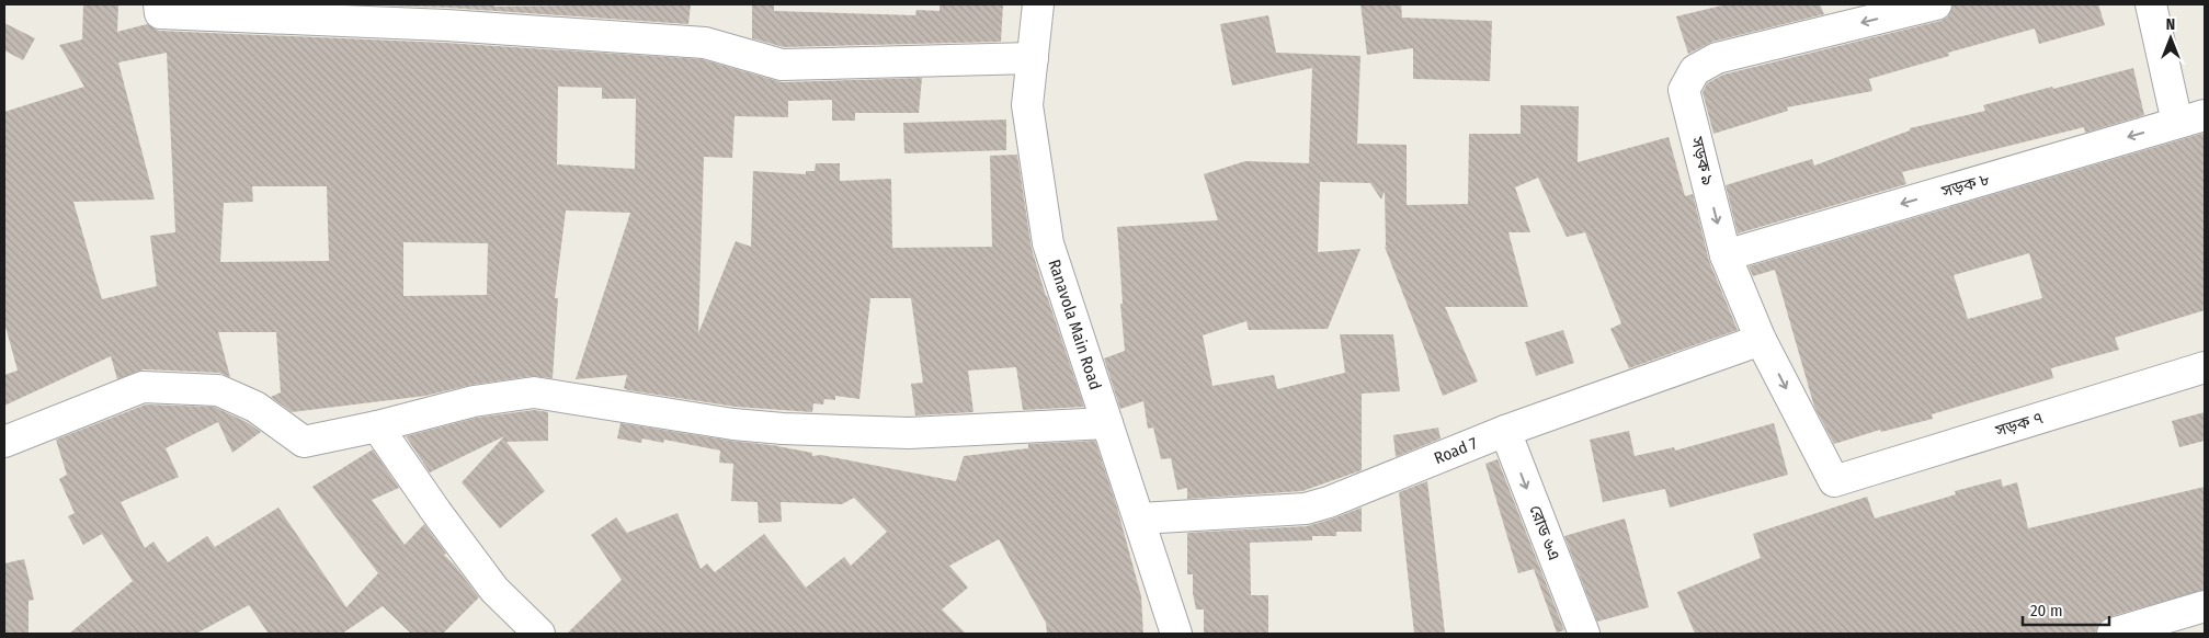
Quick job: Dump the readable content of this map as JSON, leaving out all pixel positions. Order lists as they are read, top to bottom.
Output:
{
  "streets": {
    "street": [
      "সড়ক ৯",
      "সড়ক ৮",
      "Ranavola Main Road",
      "সড়ক ৭",
      "Road 7",
      "রোড ৬এ"
    ]
  },
  "crossings": [
    ["সড়ক ৯", "সড়ক ৮"],
    ["সড়ক ৯", "সড়ক ৭"],
    ["সড়ক ৯", "Road 7"],
    ["Ranavola Main Road", "Road 7"],
    ["Road 7", "রোড ৬এ"]
  ],
  "one_way": ["সড়ক ৮", "রোড ৬এ"],
  "scale_bar": "20 m",
  "north": "top"
}
